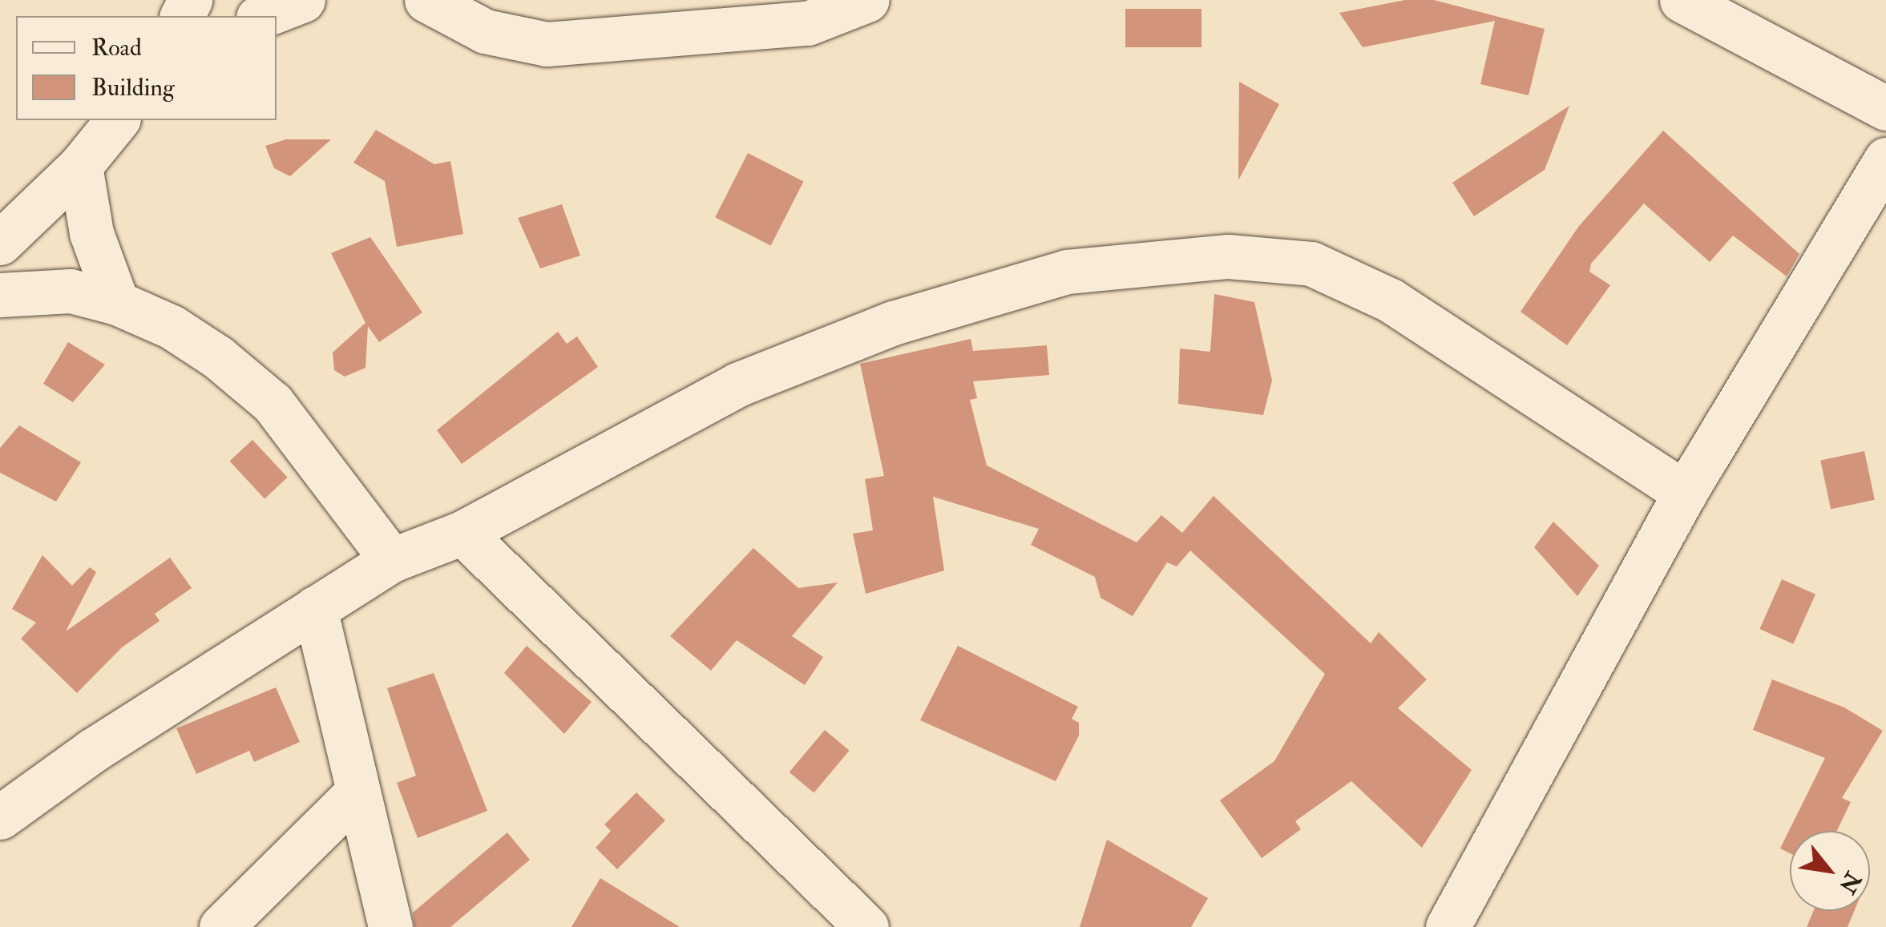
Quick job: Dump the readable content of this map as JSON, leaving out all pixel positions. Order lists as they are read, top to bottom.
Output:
{
  "legend": ["Road", "Building"],
  "north": "bottom right"
}
